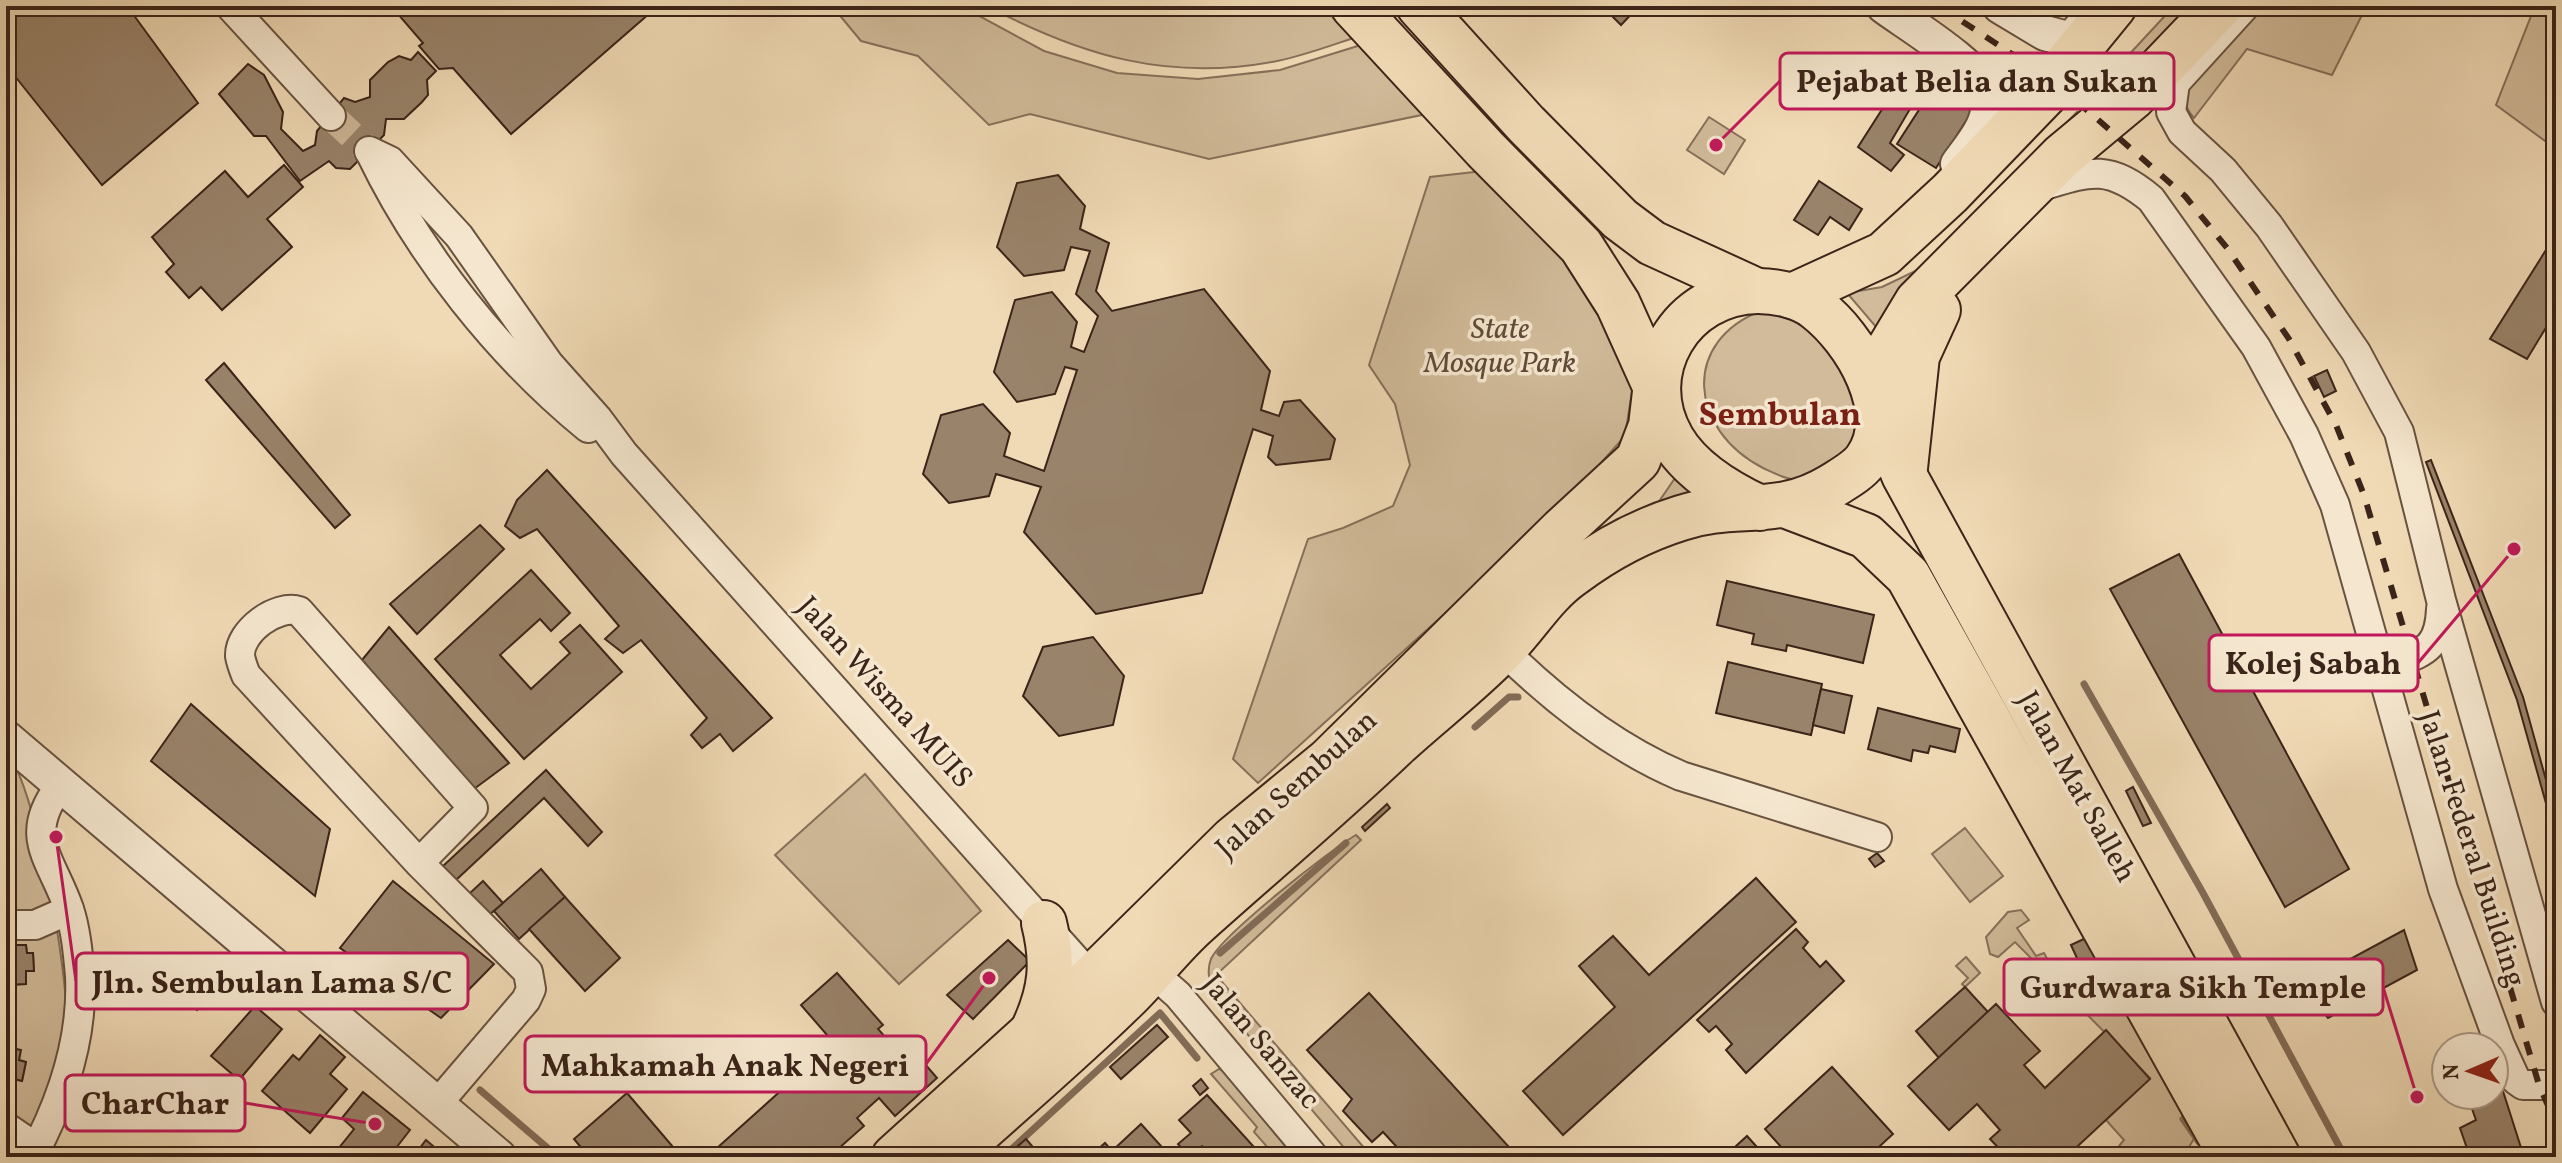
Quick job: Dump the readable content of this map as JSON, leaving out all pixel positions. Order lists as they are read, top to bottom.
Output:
{
  "streets": {
    "main road": ["Jalan Sembulan", "Jalan Mat Salleh"],
    "street": ["Jalan Wisma MUIS", "Jalan Federal Building", "Jalan Sanzac"]
  },
  "crossings": [
    ["Jalan Wisma MUIS", "Jalan Sembulan"],
    ["Jalan Sembulan", "Jalan Mat Salleh"],
    ["Jalan Sembulan", "Jalan Sanzac"]
  ],
  "districts": ["Sembulan"],
  "parks": ["State Mosque Park"],
  "places": [
    "Pejabat Belia dan Sukan",
    "Kolej Sabah",
    "Jln. Sembulan Lama S/C",
    "Mahkamah Anak Negeri",
    "Gurdwara Sikh Temple",
    "CharChar"
  ],
  "north": "left"
}
